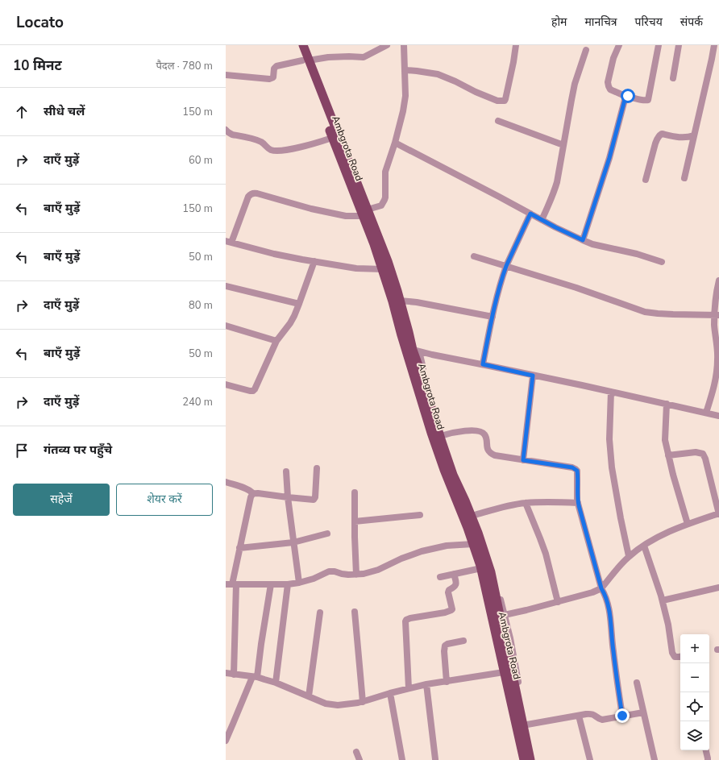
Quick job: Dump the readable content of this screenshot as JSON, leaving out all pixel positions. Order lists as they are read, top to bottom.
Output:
{
  "streets": {
    "main road": ["Ambgrota Road"]
  },
  "page": {
    "header": "Locato",
    "nav": [
      "होम",
      "मानचित्र",
      "परिचय",
      "संपर्क"
    ],
    "heading": ["10 मिनट", "पैदल · 780 m"],
    "list": [
      ["सीधे चलें", "150 m"],
      ["दाएँ मुड़ें", "60 m"],
      ["बाएँ मुड़ें", "150 m"],
      ["बाएँ मुड़ें", "50 m"],
      ["दाएँ मुड़ें", "80 m"],
      ["बाएँ मुड़ें", "50 m"],
      ["दाएँ मुड़ें", "240 m"],
      "गंतव्य पर पहुँचे"
    ],
    "buttons": ["सहेजें", "शेयर करें"],
    "map_buttons": ["+", "−"]
  }
}
